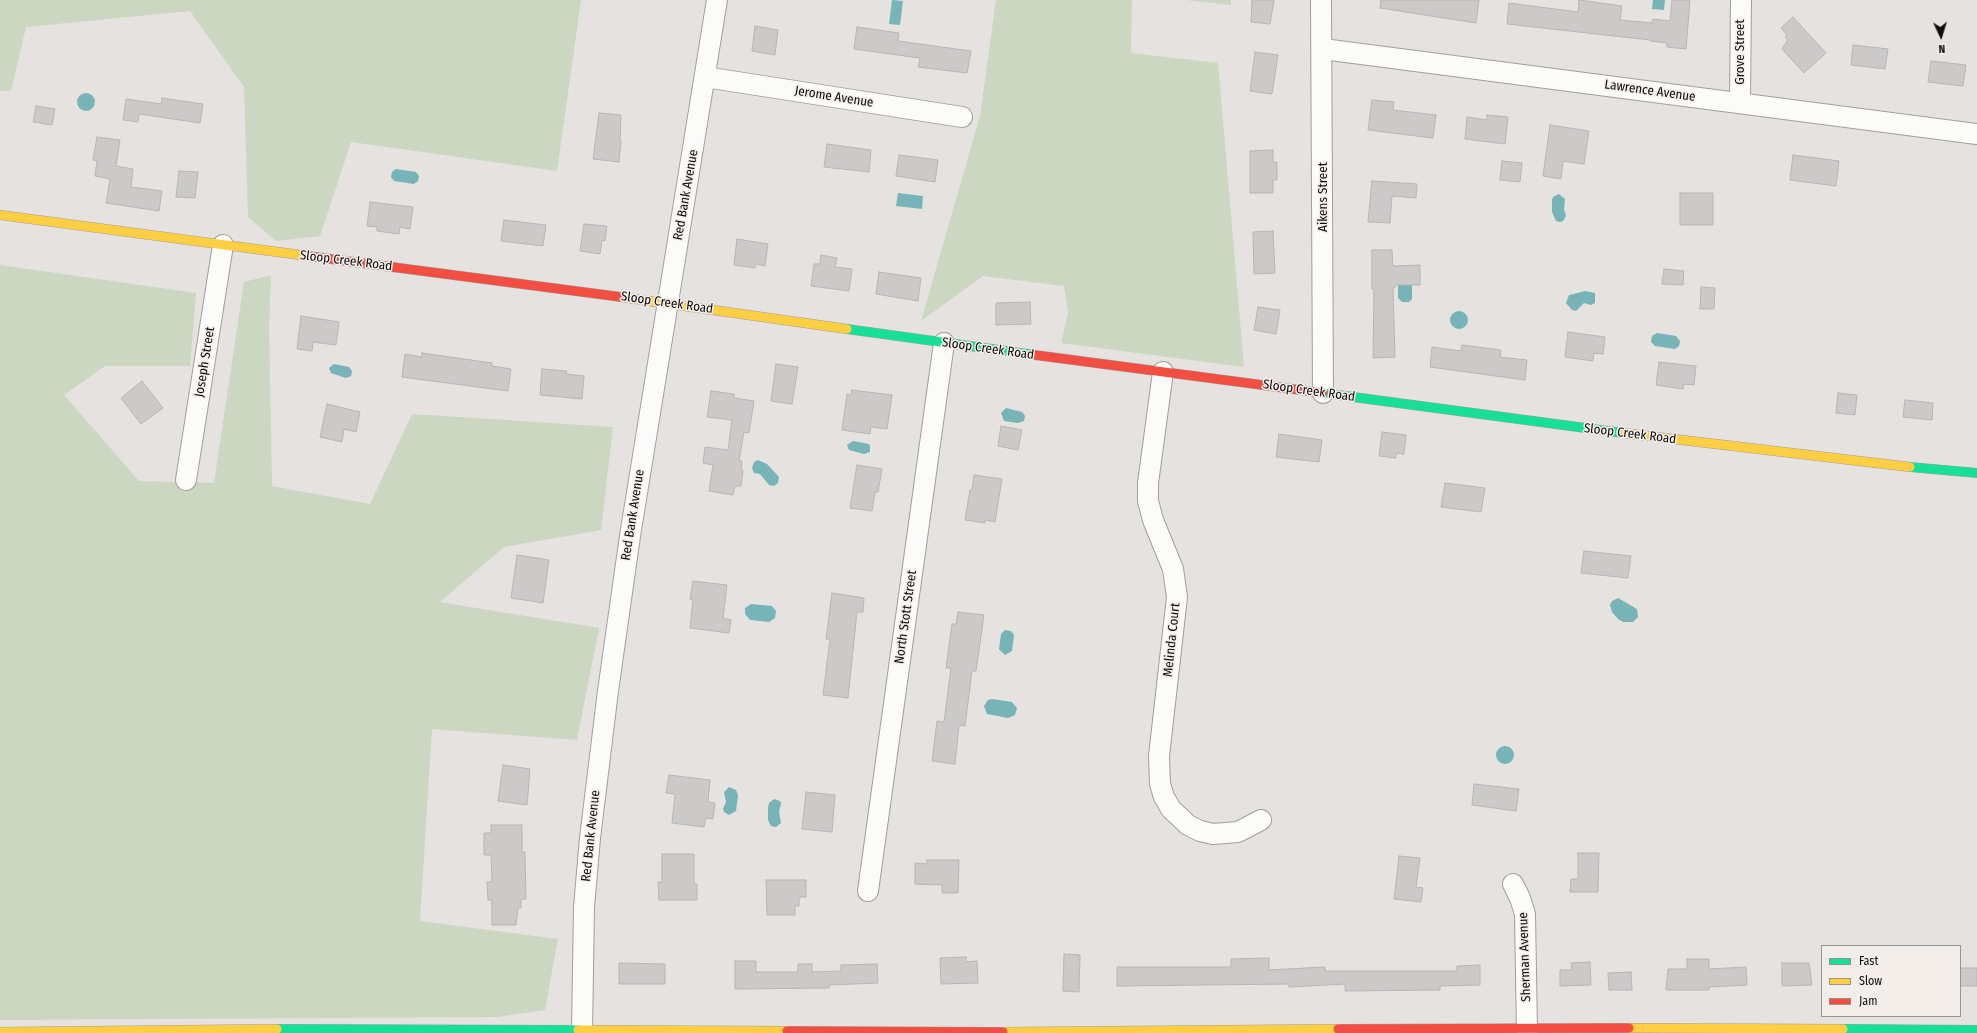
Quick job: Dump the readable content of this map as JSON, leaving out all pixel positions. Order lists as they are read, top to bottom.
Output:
{
  "streets": {
    "street": [
      "Grove Street",
      "Lawrence Avenue",
      "Jerome Avenue",
      "Red Bank Avenue",
      "Aikens Street",
      "Sloop Creek Road",
      "Joseph Street",
      "North Stott Street",
      "Melinda Court",
      "Sherman Avenue"
    ]
  },
  "crossings": [
    ["Grove Street", "Lawrence Avenue"],
    ["Lawrence Avenue", "Aikens Street"],
    ["Jerome Avenue", "Red Bank Avenue"],
    ["Red Bank Avenue", "Sloop Creek Road"],
    ["Aikens Street", "Sloop Creek Road"],
    ["Sloop Creek Road", "Joseph Street"],
    ["Sloop Creek Road", "North Stott Street"],
    ["Sloop Creek Road", "Melinda Court"]
  ],
  "legend": ["Fast", "Slow", "Jam"],
  "north": "bottom"
}
